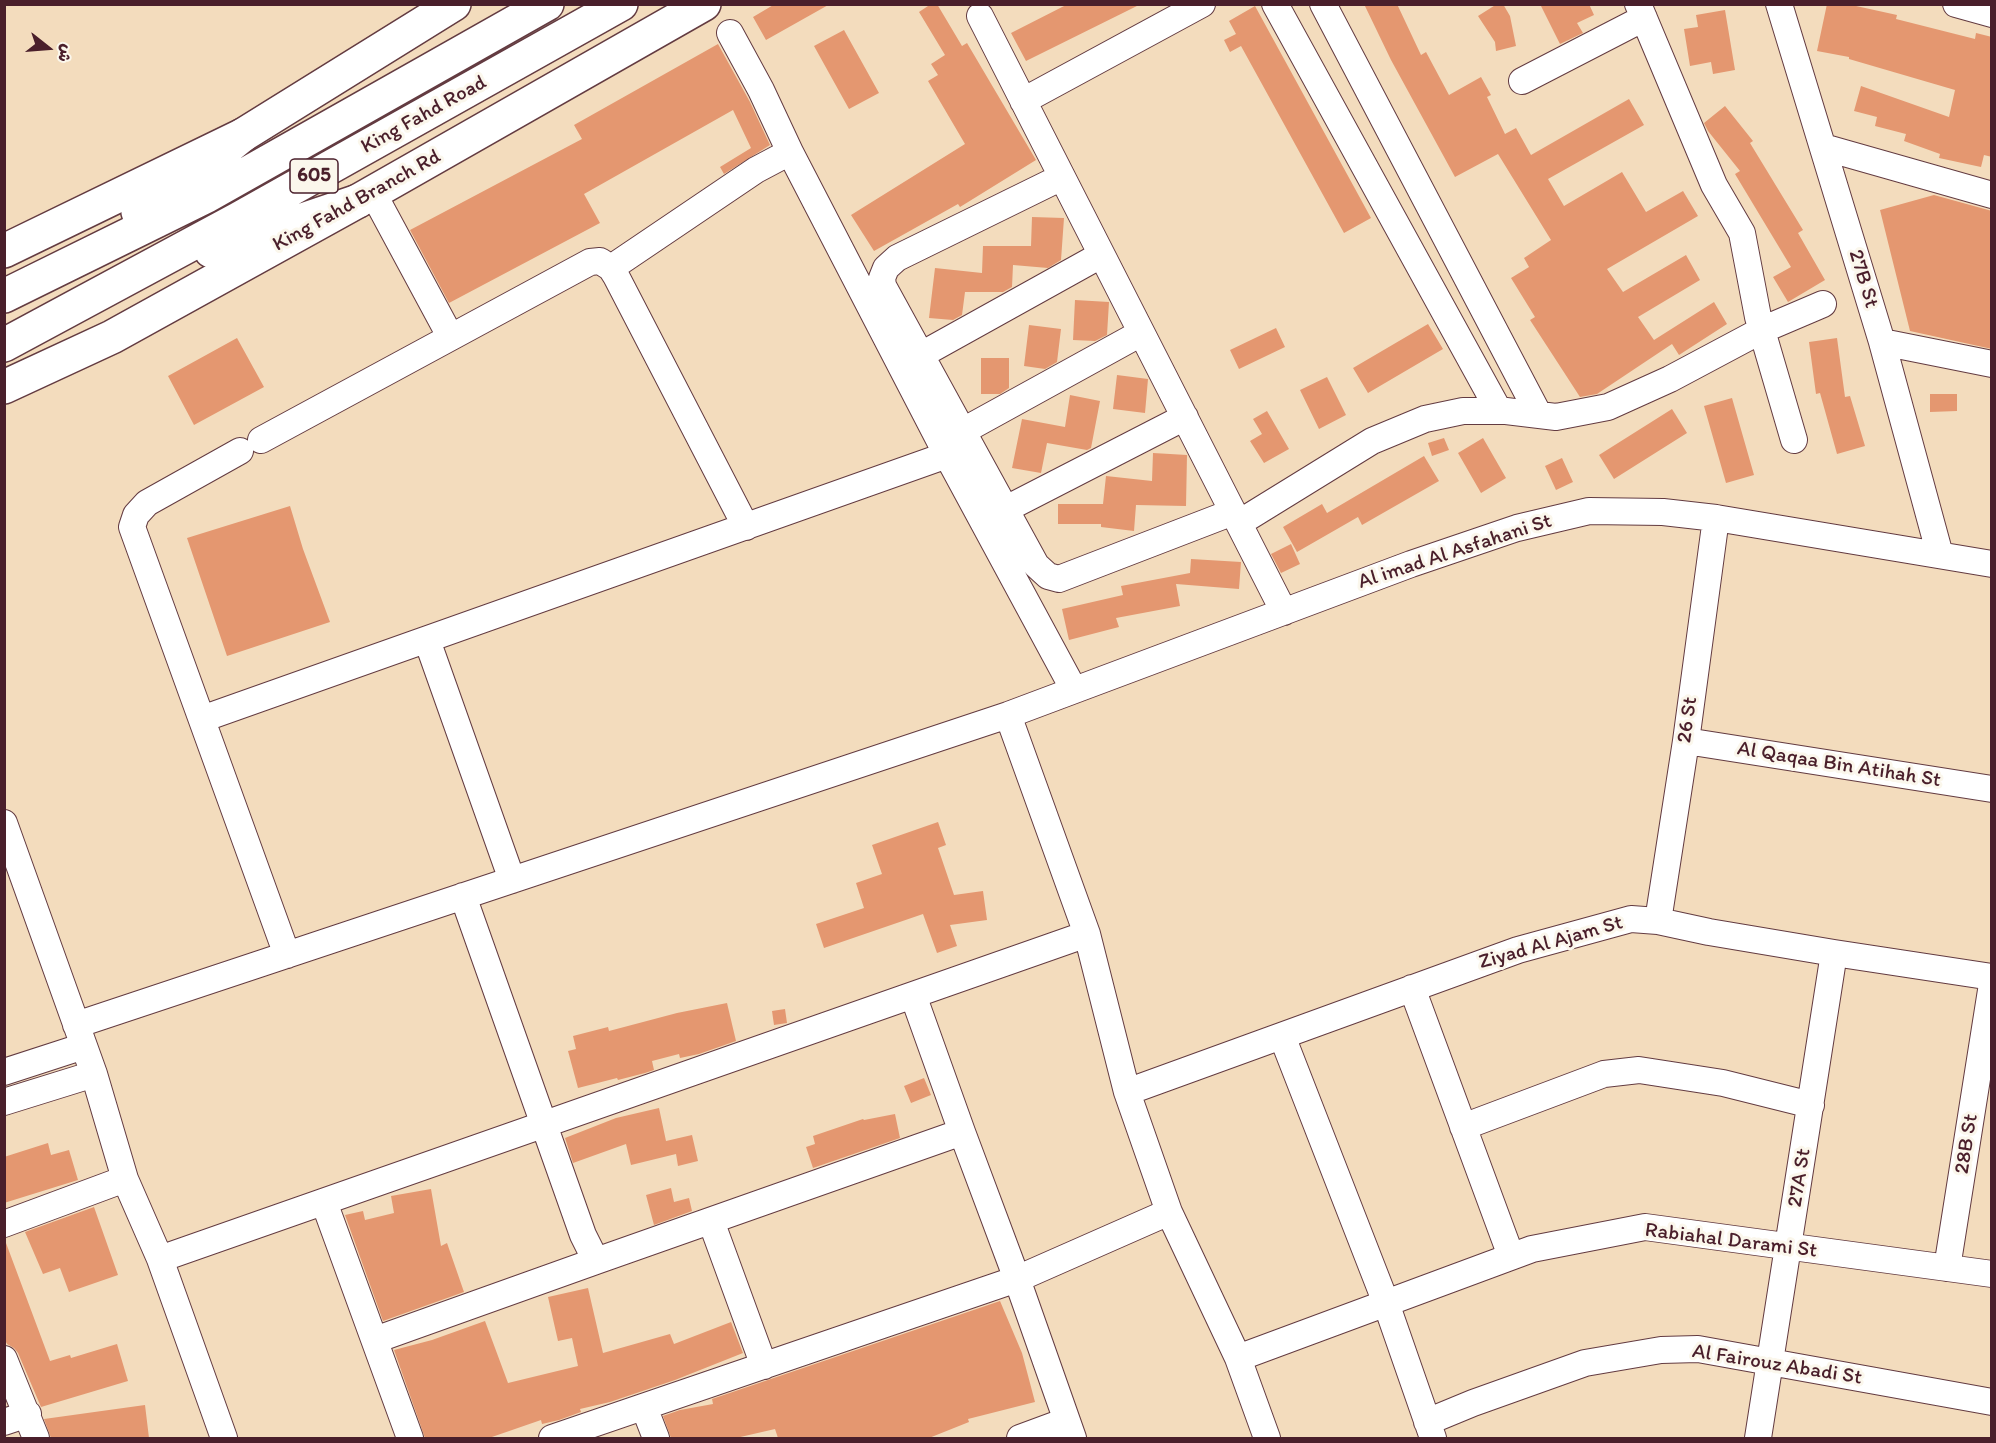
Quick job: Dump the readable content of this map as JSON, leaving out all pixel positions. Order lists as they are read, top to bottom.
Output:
{
  "streets": {
    "main road": ["King Fahd Road", "605", "King Fahd Branch Rd"],
    "street": [
      "27B St",
      "Al imad Al Asfahani St",
      "26 St",
      "Al Qaqaa Bin Atihah St",
      "Ziyad Al Ajam St",
      "28B St",
      "27A St",
      "Rabiahal Darami St",
      "Al Fairouz Abadi St"
    ]
  },
  "crossings": [
    ["27B St", "Al imad Al Asfahani St"],
    ["Al imad Al Asfahani St", "26 St"],
    ["26 St", "Al Qaqaa Bin Atihah St"],
    ["26 St", "Ziyad Al Ajam St"],
    ["Ziyad Al Ajam St", "27A St"],
    ["28B St", "Rabiahal Darami St"],
    ["27A St", "Rabiahal Darami St"],
    ["27A St", "Al Fairouz Abadi St"]
  ],
  "north": "right"
}
